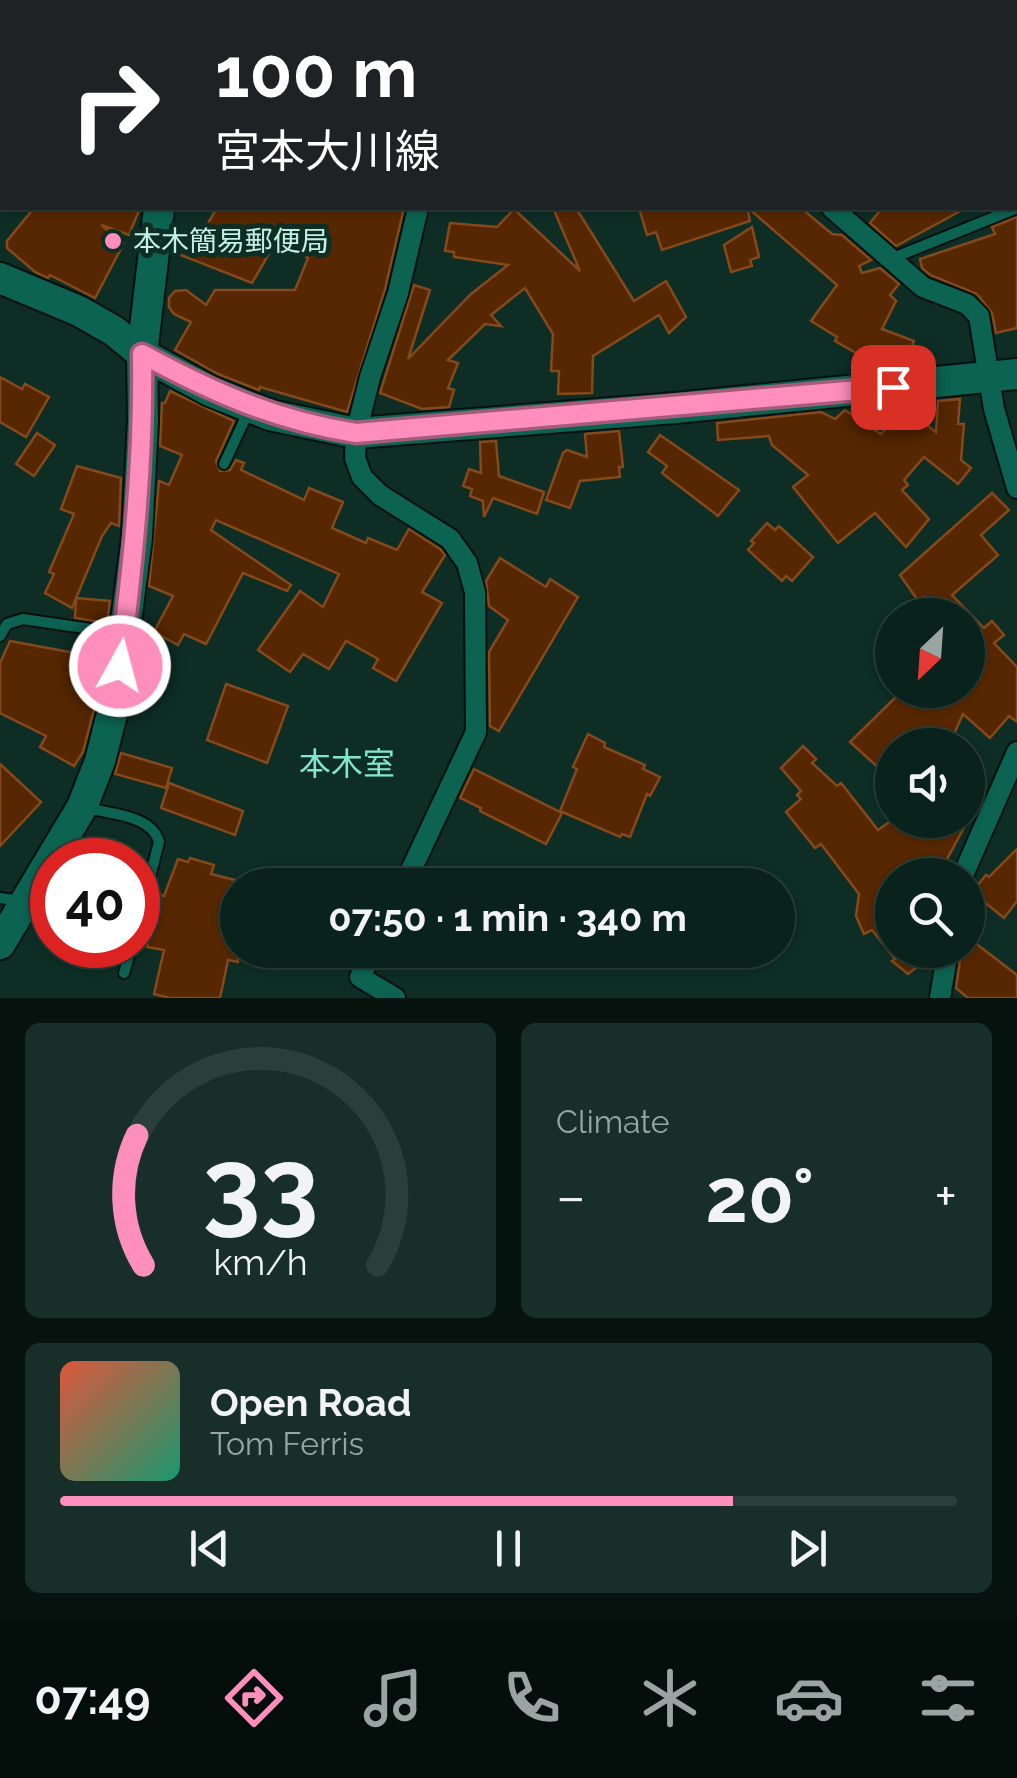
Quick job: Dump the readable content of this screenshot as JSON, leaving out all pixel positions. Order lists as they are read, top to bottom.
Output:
{
  "districts": ["本木室"],
  "places": ["本木簡易郵便局"],
  "north": "bottom left",
  "page": {
    "turn": ["100 m", "宮本大川線"],
    "limit": "40",
    "trip": "07:50 · 1 min · 340 m",
    "tile": "Climate",
    "heat": ["−", "20°", "+"],
    "song": ["Open Road", "Tom Ferris"],
    "tabs": "07:49",
    "gauge": ["33", "km/h"]
  }
}
